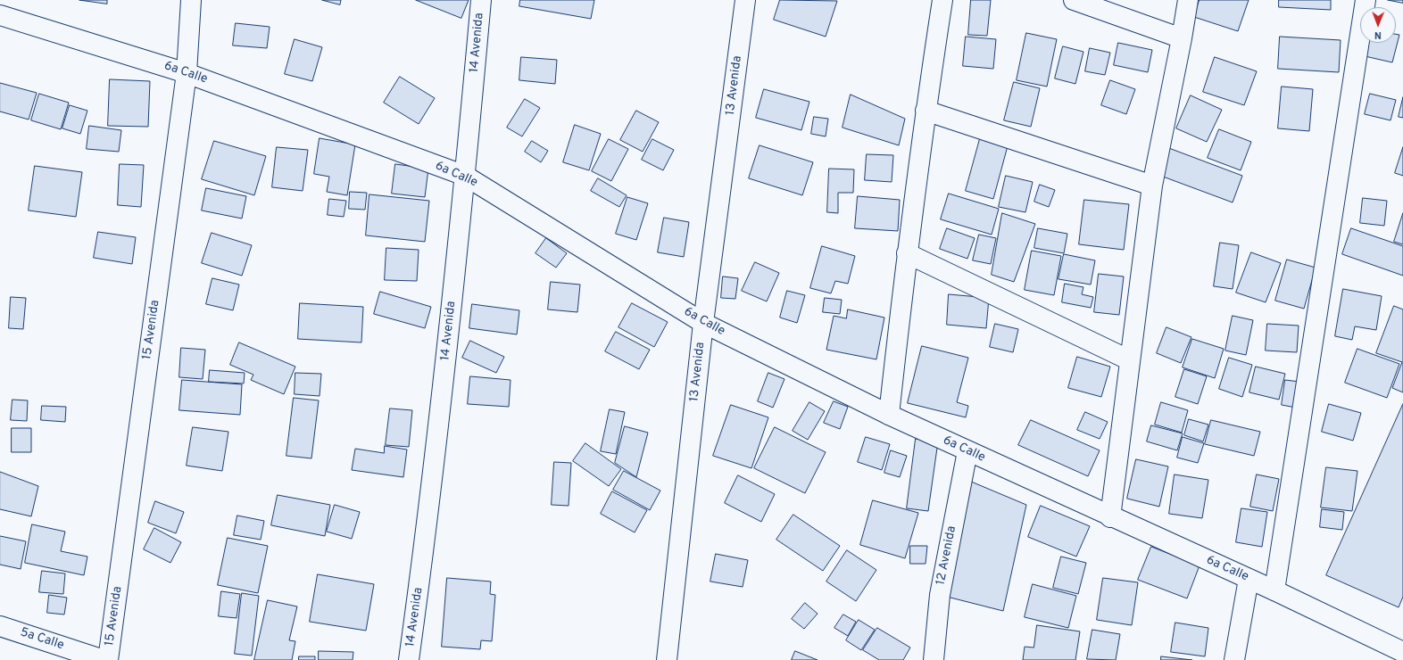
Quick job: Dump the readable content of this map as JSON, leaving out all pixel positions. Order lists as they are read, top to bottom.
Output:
{
  "streets": {
    "street": [
      "14 Avenida",
      "6a Calle",
      "13 Avenida",
      "15 Avenida",
      "12 Avenida",
      "5a Calle"
    ]
  },
  "crossings": [
    ["14 Avenida", "6a Calle"],
    ["6a Calle", "13 Avenida"],
    ["6a Calle", "15 Avenida"],
    ["6a Calle", "12 Avenida"]
  ],
  "north": "bottom"
}
